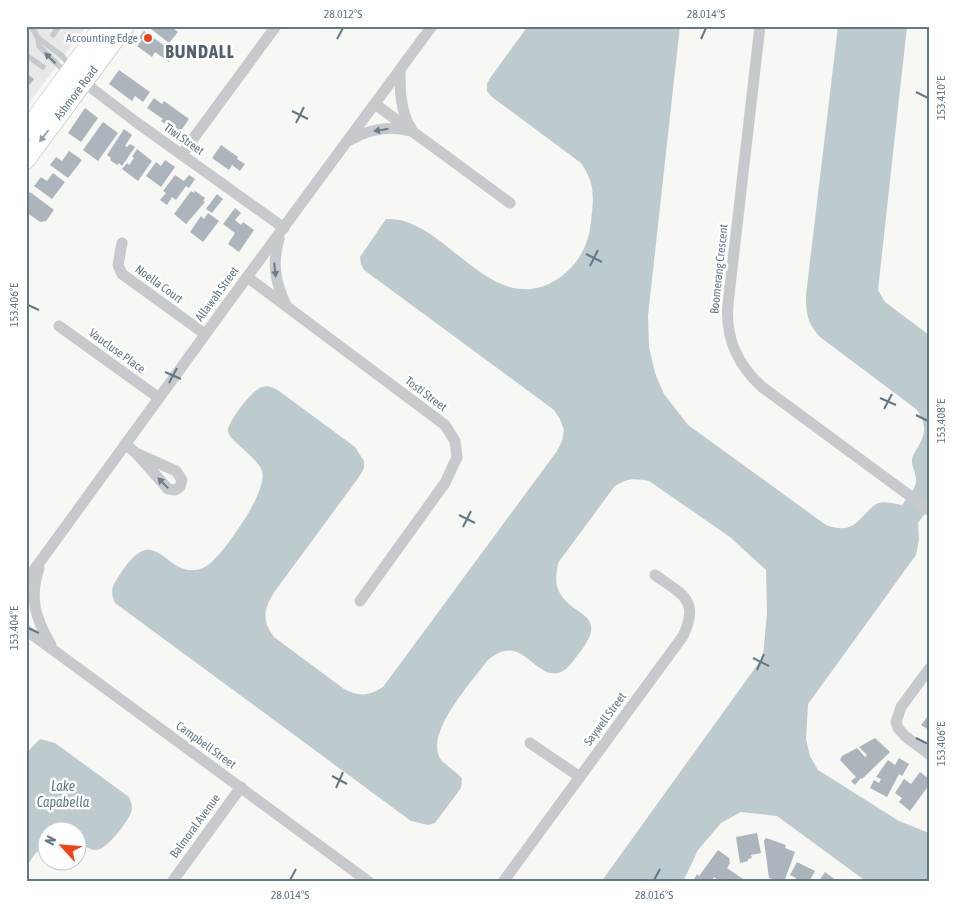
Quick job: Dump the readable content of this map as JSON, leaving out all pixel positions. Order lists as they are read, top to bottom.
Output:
{
  "streets": {
    "main road": ["Ashmore Road"],
    "street": [
      "Tiwi Street",
      "Boomerang Crescent",
      "Noella Court",
      "Allawah Street",
      "Vaucluse Place",
      "Tosti Street",
      "Saywell Street",
      "Campbell Street",
      "Balmoral Avenue"
    ]
  },
  "crossings": [
    ["Ashmore Road", "Tiwi Street"],
    ["Tiwi Street", "Allawah Street"],
    ["Noella Court", "Allawah Street"],
    ["Allawah Street", "Vaucluse Place"],
    ["Allawah Street", "Tosti Street"],
    ["Campbell Street", "Balmoral Avenue"]
  ],
  "districts": ["BUNDALL"],
  "water": ["Lake Capabella"],
  "places": ["Accounting Edge"],
  "north": "top left",
  "coordinates": [
    "28.012°S",
    "28.014°S",
    "153.410°E",
    "153.406°E",
    "153.408°E",
    "153.404°E",
    "28.016°S"
  ]
}
